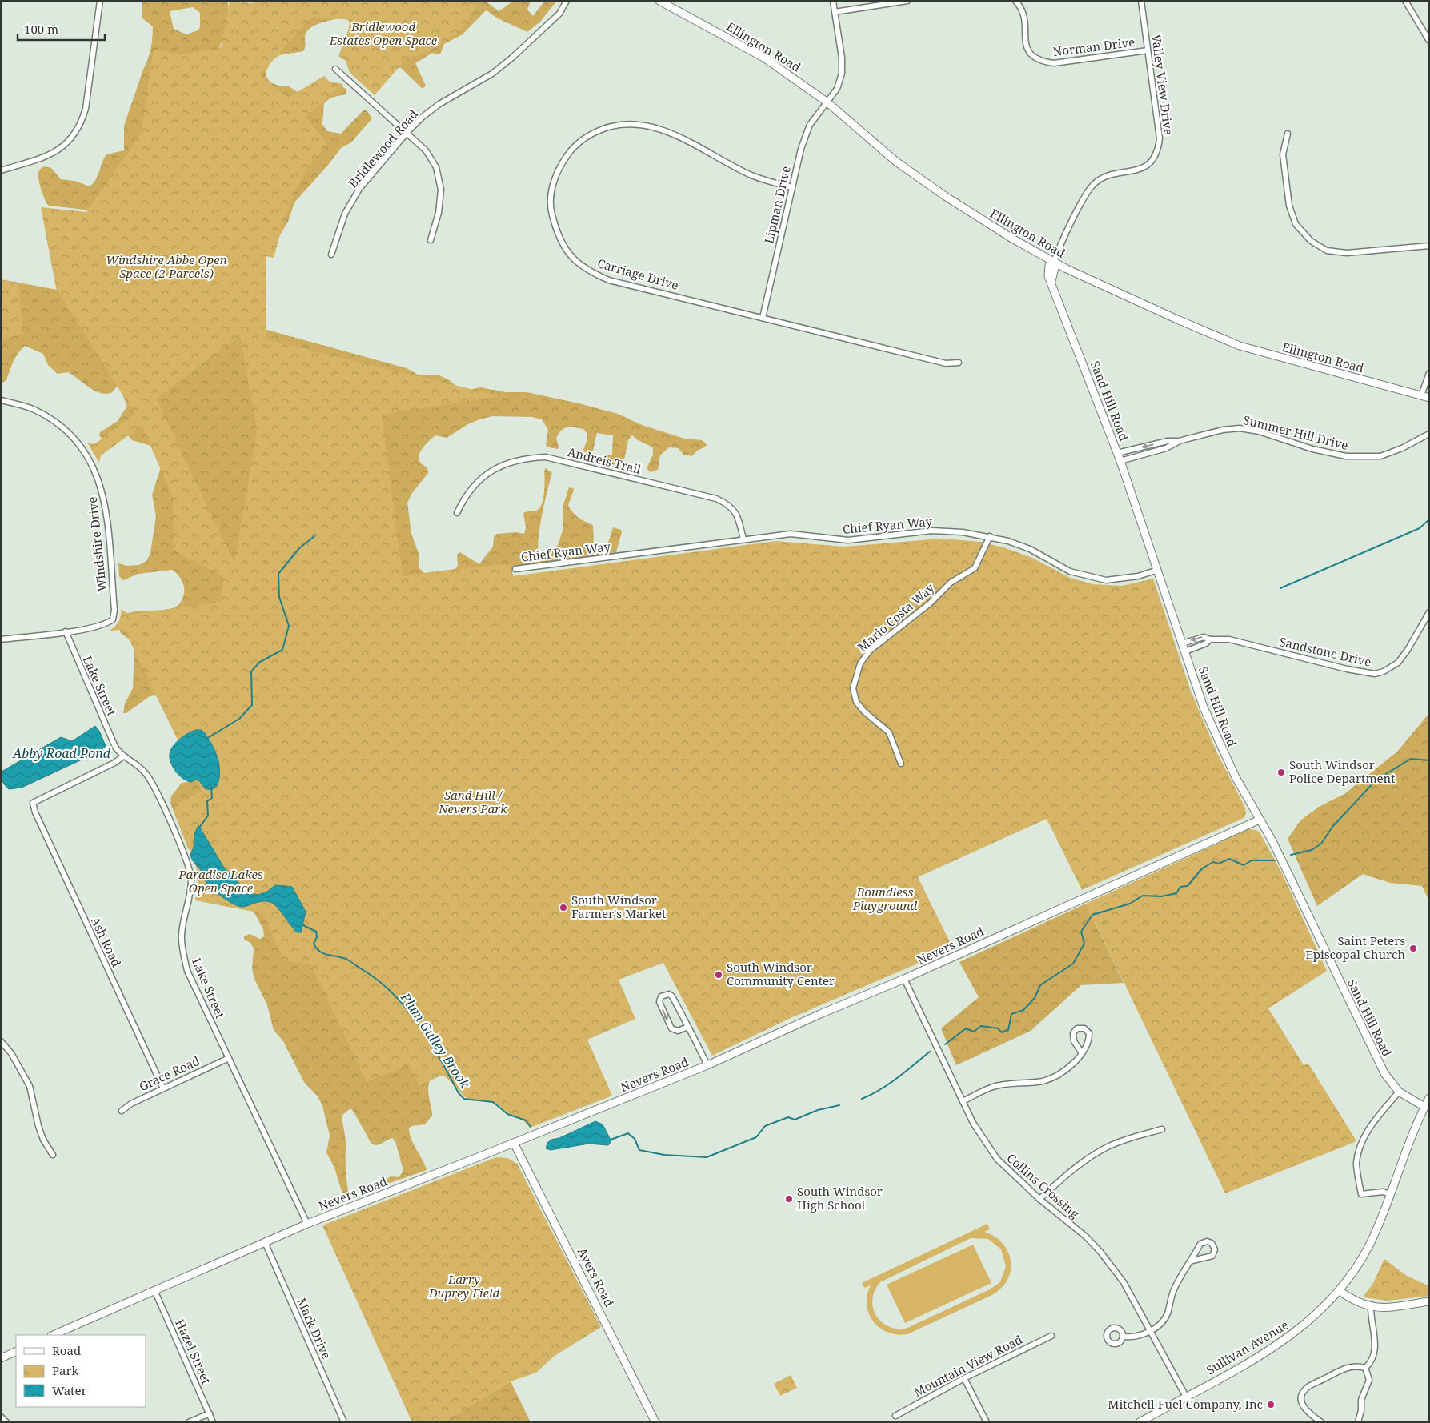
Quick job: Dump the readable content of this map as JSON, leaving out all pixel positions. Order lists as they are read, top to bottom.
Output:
{
  "streets": {
    "street": [
      "Ellington Road",
      "Norman Drive",
      "Valley View Drive",
      "Bridlewood Road",
      "Lipman Drive",
      "Carriage Drive",
      "Sand Hill Road",
      "Summer Hill Drive",
      "Andreis Trail",
      "Chief Ryan Way",
      "Windshire Drive",
      "Mario Costa Way",
      "Sandstone Drive",
      "Lake Street",
      "Ash Road",
      "Nevers Road",
      "Grace Road",
      "Collins Crossing",
      "Ayers Road",
      "Mark Drive",
      "Sullivan Avenue",
      "Hazel Street",
      "Mountain View Road"
    ]
  },
  "crossings": [
    ["Ellington Road", "Valley View Drive"],
    ["Ellington Road", "Lipman Drive"],
    ["Ellington Road", "Sand Hill Road"],
    ["Norman Drive", "Valley View Drive"],
    ["Valley View Drive", "Sand Hill Road"],
    ["Lipman Drive", "Carriage Drive"],
    ["Sand Hill Road", "Summer Hill Drive"],
    ["Sand Hill Road", "Chief Ryan Way"],
    ["Sand Hill Road", "Sandstone Drive"],
    ["Sand Hill Road", "Nevers Road"],
    ["Sand Hill Road", "Sullivan Avenue"],
    ["Andreis Trail", "Chief Ryan Way"],
    ["Chief Ryan Way", "Mario Costa Way"],
    ["Windshire Drive", "Lake Street"],
    ["Lake Street", "Ash Road"],
    ["Lake Street", "Nevers Road"],
    ["Lake Street", "Grace Road"],
    ["Ash Road", "Grace Road"],
    ["Nevers Road", "Collins Crossing"],
    ["Nevers Road", "Ayers Road"],
    ["Nevers Road", "Mark Drive"],
    ["Nevers Road", "Hazel Street"],
    ["Collins Crossing", "Sullivan Avenue"]
  ],
  "water": ["Abby Road Pond", "Plum Gulley Brook"],
  "parks": [
    "Bridlewood Estates Open Space",
    "Windshire Abbe Open Space (2 Parcels)",
    "Sand Hill / Nevers Park",
    "Paradise Lakes Open Space",
    "Boundless Playground",
    "Larry Duprey Field"
  ],
  "places": [
    "South Windsor Police Department",
    "South Windsor Farmer's Market",
    "Saint Peters Episcopal Church",
    "South Windsor Community Center",
    "South Windsor High School",
    "Mitchell Fuel Company, Inc"
  ],
  "legend": ["Road", "Park", "Water"],
  "scale_bar": "100 m"
}
